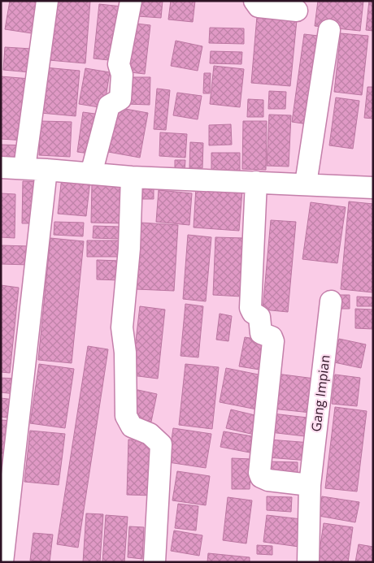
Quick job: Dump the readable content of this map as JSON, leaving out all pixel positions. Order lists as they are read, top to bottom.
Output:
{
  "streets": {
    "street": ["Gang Impian"]
  }
}
